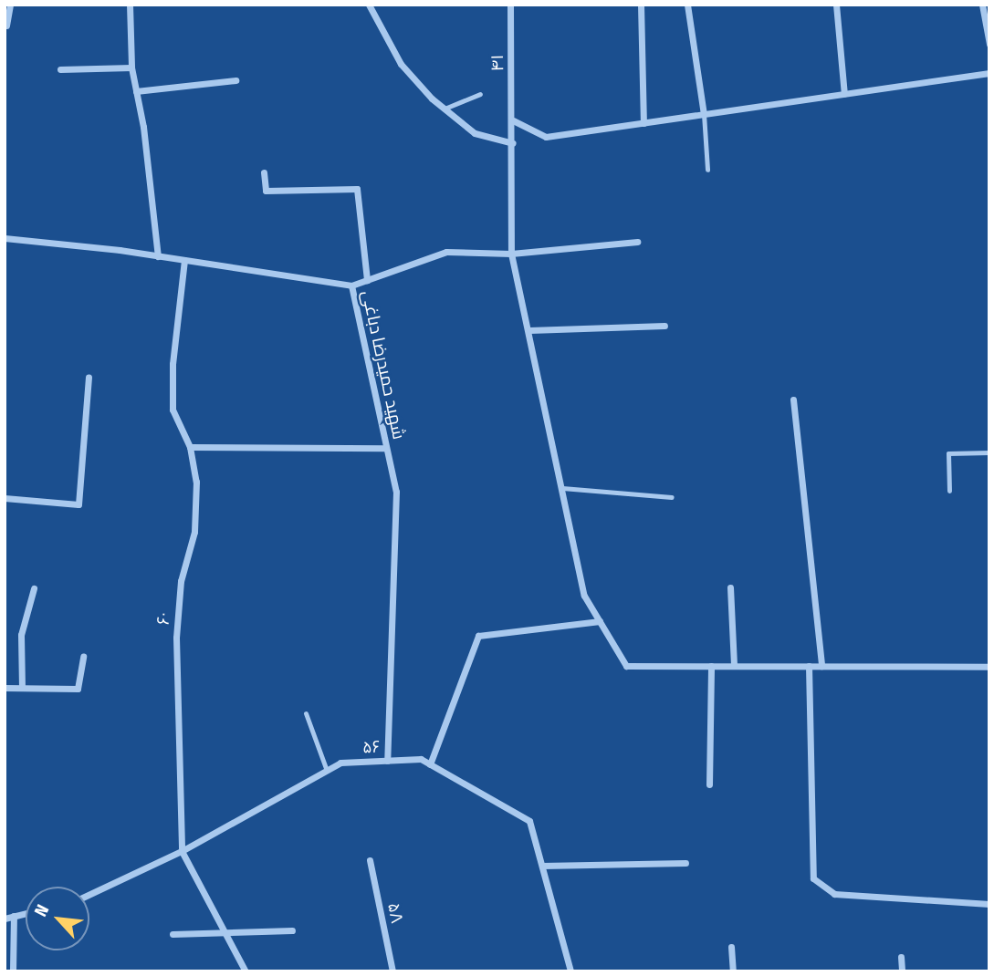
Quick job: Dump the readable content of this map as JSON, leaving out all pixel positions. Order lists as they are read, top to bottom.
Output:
{
  "streets": {
    "street": [
      "۴۱",
      "شهید حمیدرضا دباغی",
      "۶۰",
      "۵۶",
      "۵۸"
    ]
  },
  "crossings": [
    ["شهید حمیدرضا دباغی", "۶۰"],
    ["شهید حمیدرضا دباغی", "۵۶"],
    ["۶۰", "۵۶"]
  ],
  "north": "top left"
}
